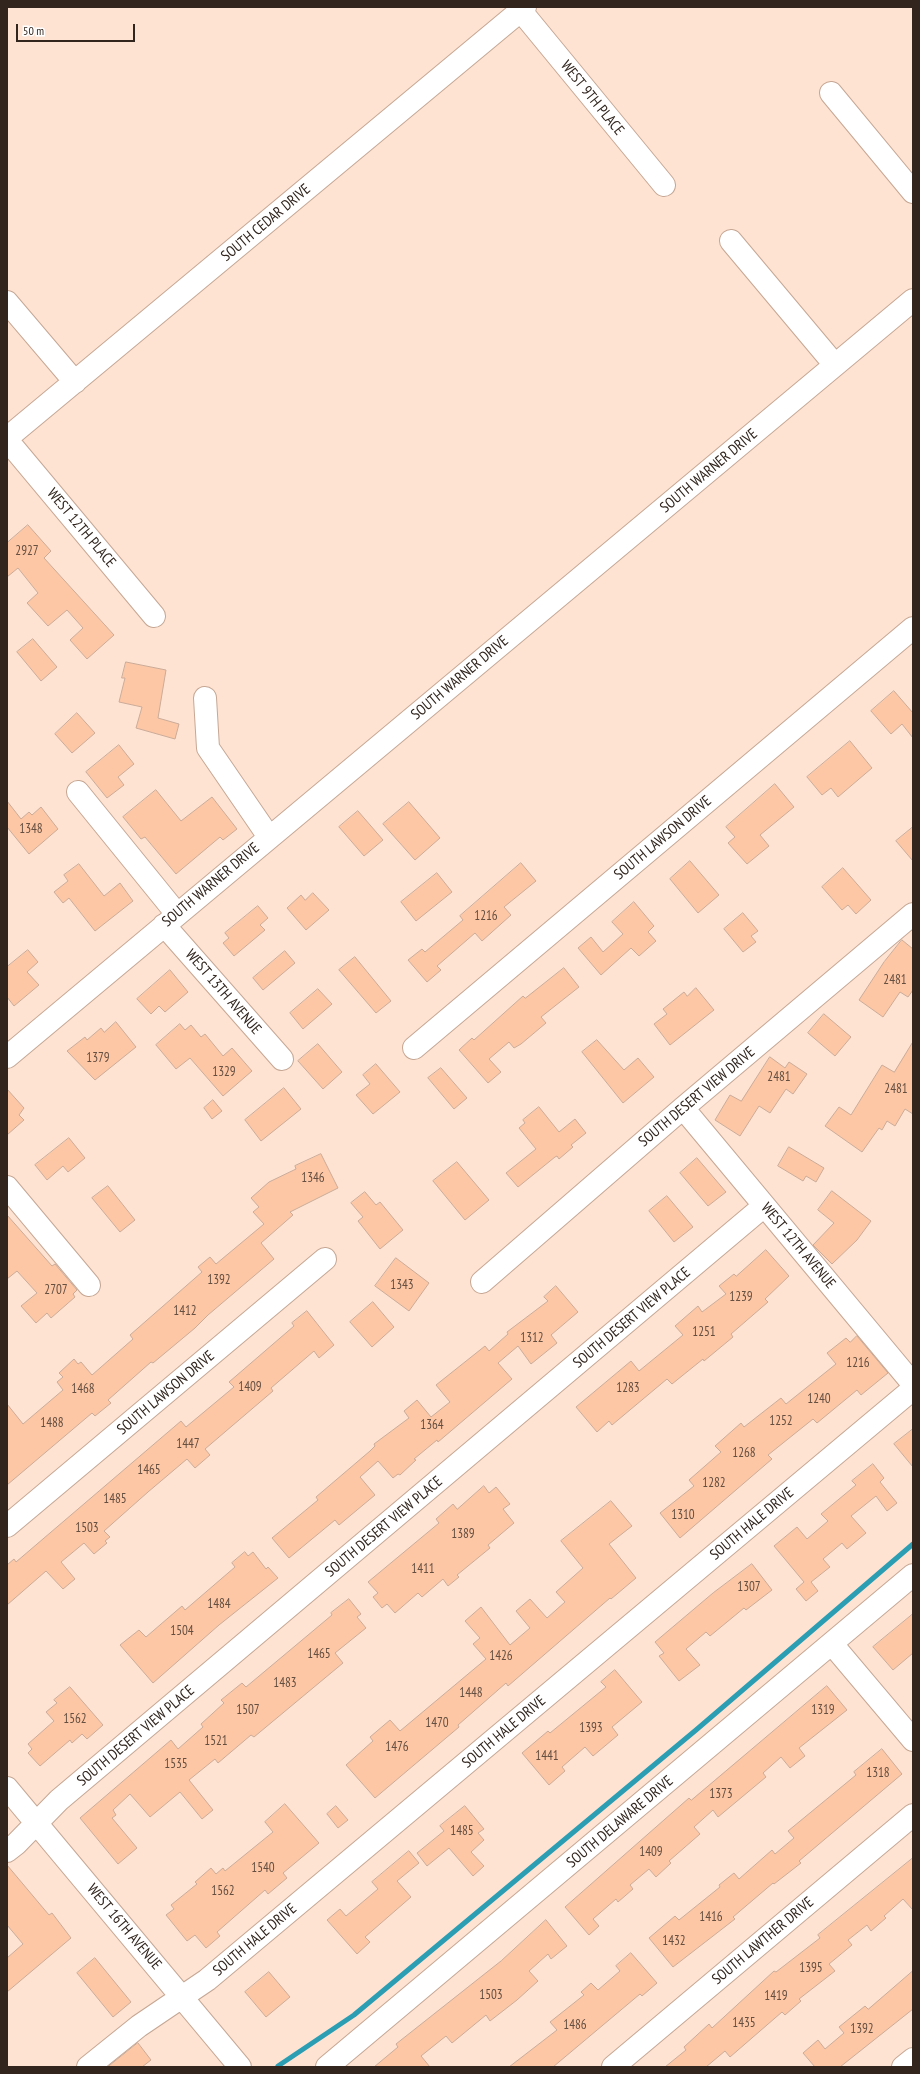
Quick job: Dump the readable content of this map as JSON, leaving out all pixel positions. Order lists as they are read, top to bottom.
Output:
{
  "streets": {
    "street": [
      "WEST 9TH PLACE",
      "SOUTH CEDAR DRIVE",
      "SOUTH WARNER DRIVE",
      "WEST 12TH PLACE",
      "SOUTH LAWSON DRIVE",
      "WEST 13TH AVENUE",
      "SOUTH DESERT VIEW DRIVE",
      "WEST 12TH AVENUE",
      "SOUTH DESERT VIEW PLACE",
      "SOUTH HALE DRIVE",
      "SOUTH DELAWARE DRIVE",
      "WEST 16TH AVENUE",
      "SOUTH LAWTHER DRIVE"
    ]
  },
  "crossings": [
    ["WEST 9TH PLACE", "SOUTH CEDAR DRIVE"],
    ["SOUTH CEDAR DRIVE", "WEST 12TH PLACE"],
    ["SOUTH WARNER DRIVE", "WEST 13TH AVENUE"],
    ["SOUTH DESERT VIEW DRIVE", "WEST 12TH AVENUE"],
    ["WEST 12TH AVENUE", "SOUTH DESERT VIEW PLACE"],
    ["SOUTH DESERT VIEW PLACE", "WEST 16TH AVENUE"],
    ["SOUTH HALE DRIVE", "WEST 16TH AVENUE"]
  ],
  "house_numbers": [
    "2927",
    "1348",
    "1216",
    "2481",
    "1379",
    "1329",
    "2481",
    "2481",
    "1346",
    "1392",
    "1343",
    "2707",
    "1239",
    "1412",
    "1251",
    "1312",
    "1216",
    "1409",
    "1283",
    "1468",
    "1240",
    "1252",
    "1488",
    "1364",
    "1447",
    "1268",
    "1465",
    "1282",
    "1485",
    "1310",
    "1503",
    "1389",
    "1411",
    "1307",
    "1484",
    "1504",
    "1465",
    "1426",
    "1483",
    "1448",
    "1507",
    "1319",
    "1562",
    "1470",
    "1393",
    "1521",
    "1476",
    "1441",
    "1535",
    "1318",
    "1373",
    "1485",
    "1409",
    "1540",
    "1562",
    "1416",
    "1432",
    "1395",
    "1503",
    "1419",
    "1435",
    "1486",
    "1392"
  ],
  "scale_bar": "50 m"
}
